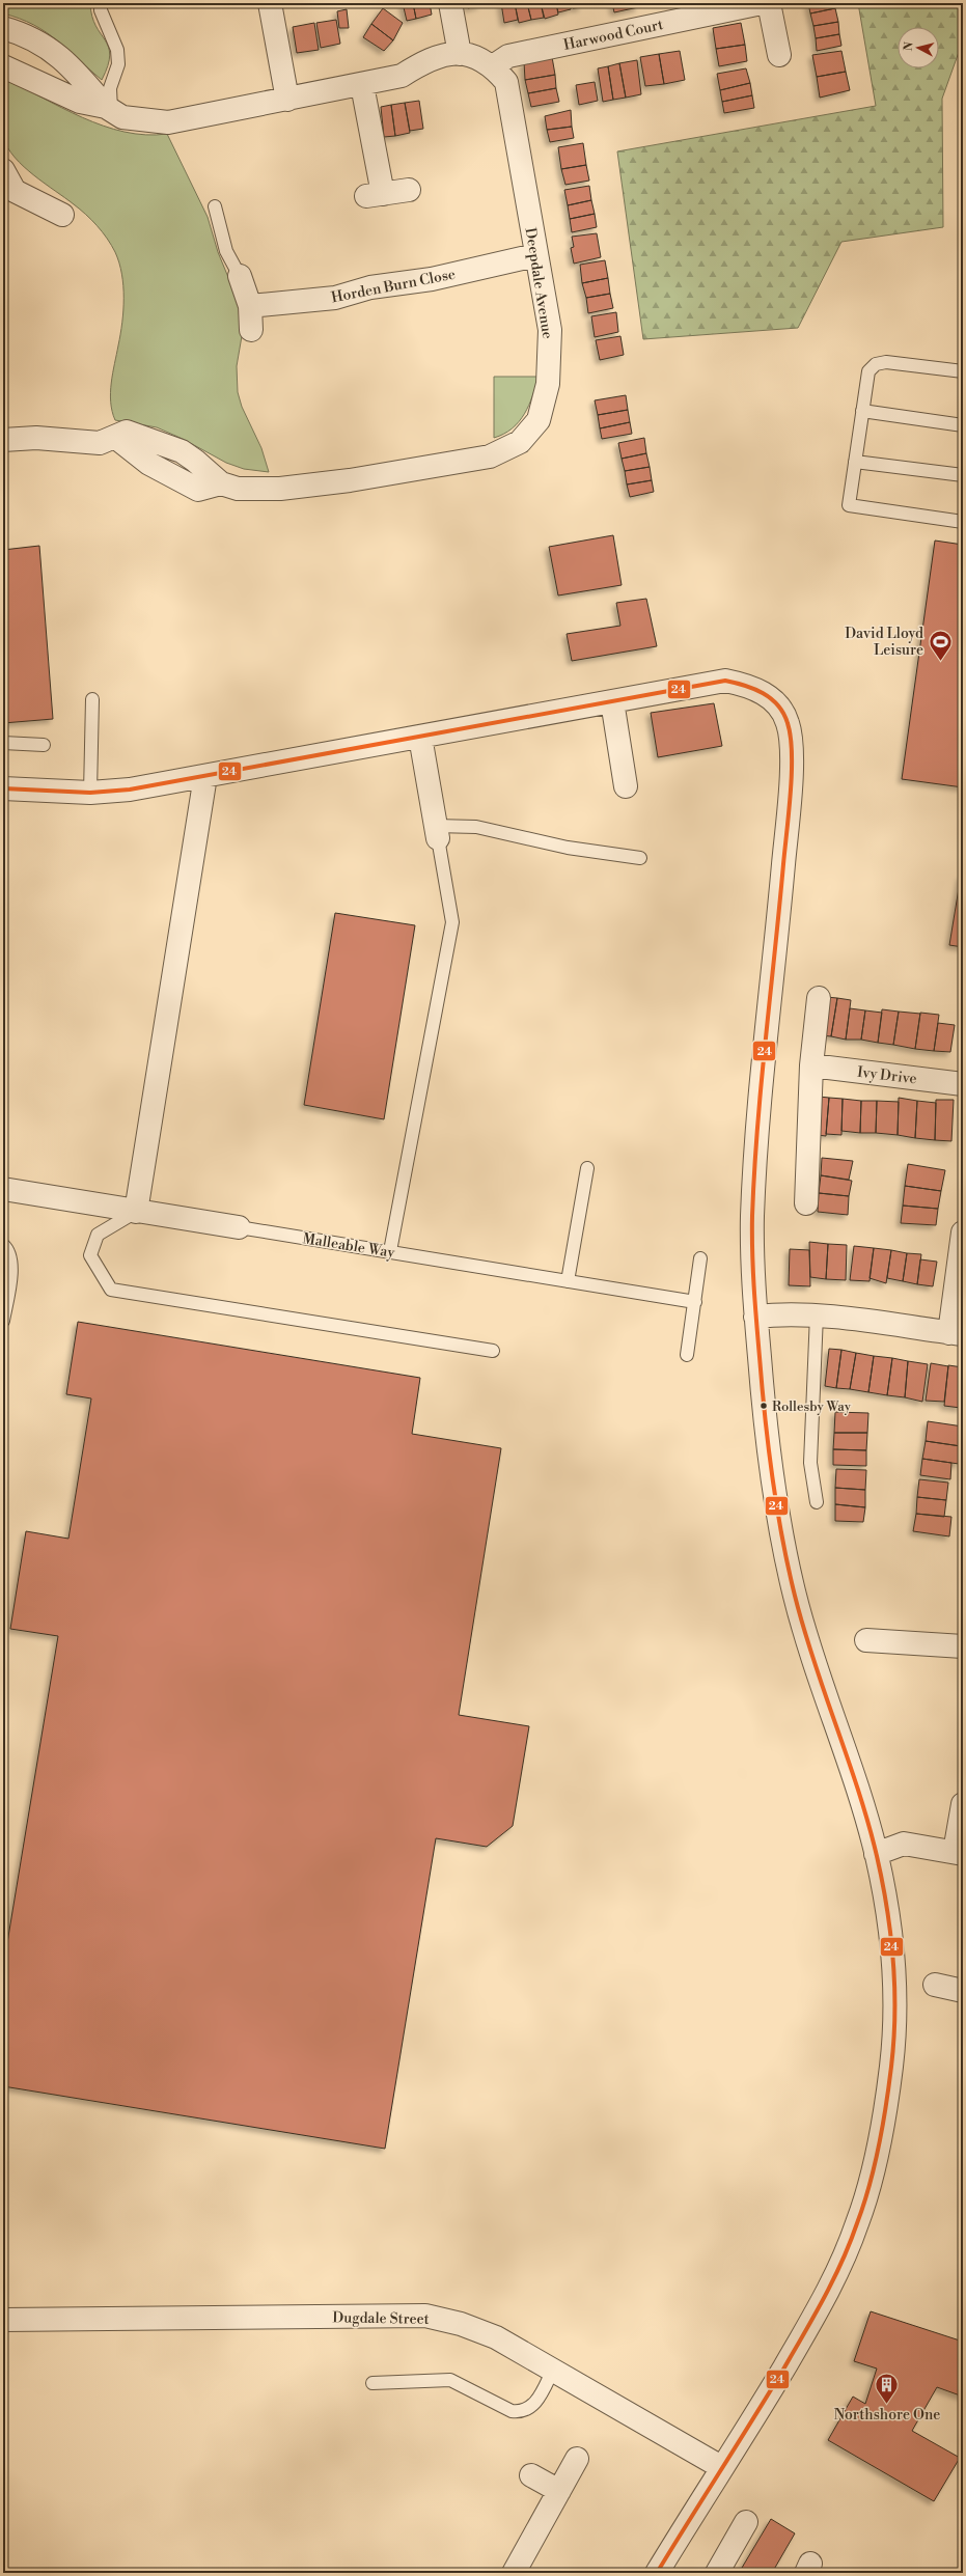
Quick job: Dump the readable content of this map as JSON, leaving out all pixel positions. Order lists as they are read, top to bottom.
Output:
{
  "streets": {
    "street": [
      "Harwood Court",
      "Deepdale Avenue",
      "Horden Burn Close",
      "Ivy Drive",
      "Malleable Way",
      "Dugdale Street"
    ]
  },
  "crossings": [
    ["Harwood Court", "Deepdale Avenue"],
    ["Deepdale Avenue", "Horden Burn Close"]
  ],
  "places": {
    "sports": ["David Lloyd Leisure"],
    "other": ["Rollesby Way"],
    "building": ["Northshore One"]
  },
  "lines": ["transit line 24"],
  "north": "left"
}
